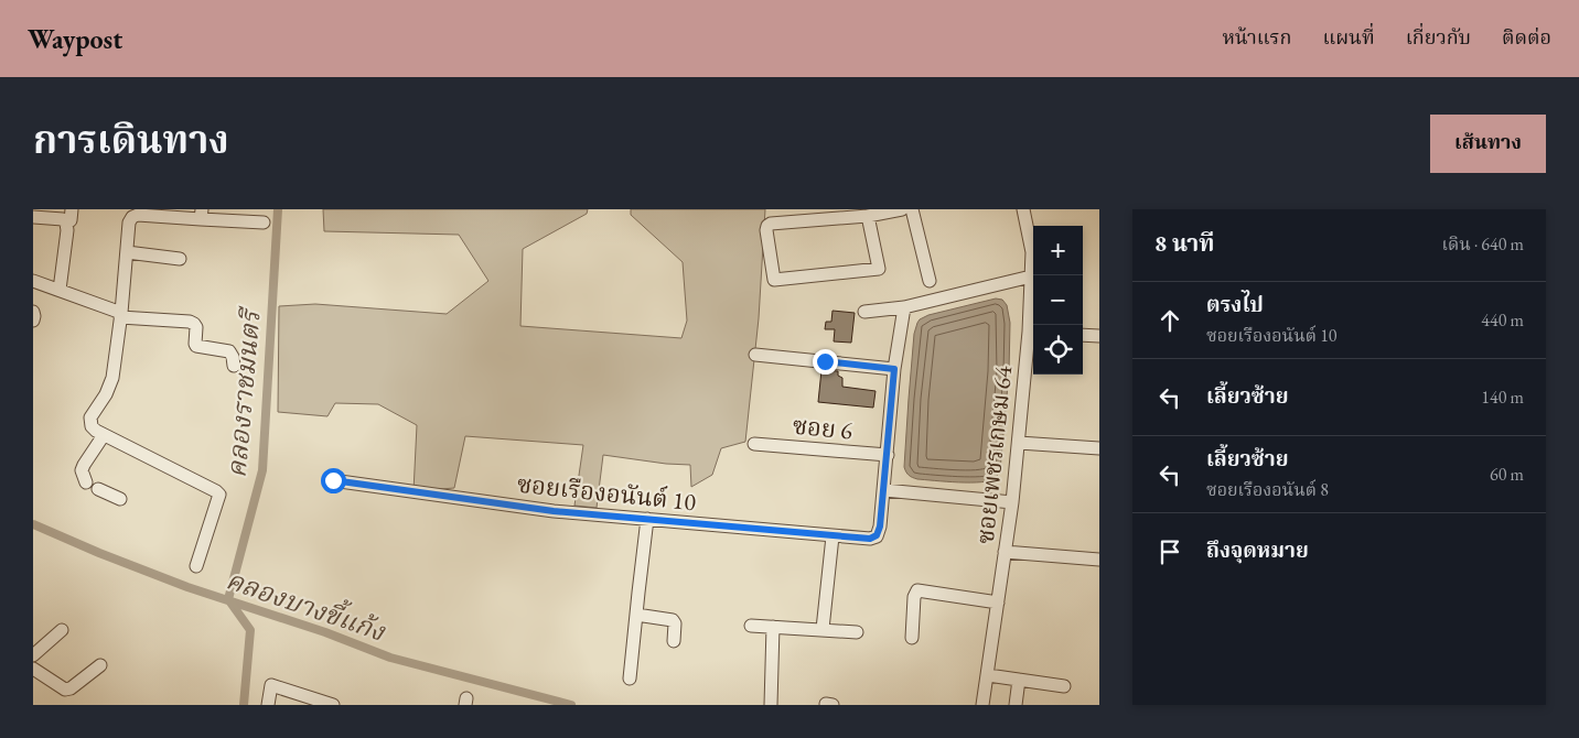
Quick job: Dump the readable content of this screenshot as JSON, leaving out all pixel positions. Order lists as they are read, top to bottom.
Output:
{
  "streets": {
    "street": ["ซอย 6", "ซอยเพชรเกษม 64", "ซอยเรืองอนันต์ 10"]
  },
  "water": ["คลองราชมนตรี", "คลองบางขี้แก้ง"],
  "page": {
    "header": "Waypost",
    "nav": [
      "หน้าแรก",
      "แผนที่",
      "เกี่ยวกับ",
      "ติดต่อ"
    ],
    "title": "การเดินทาง",
    "buttons": "เส้นทาง",
    "heading": ["8 นาที", "เดิน · 640 m"],
    "map_buttons": ["+", "−"],
    "list": [
      ["ตรงไป", "ซอยเรืองอนันต์ 10", "440 m"],
      ["เลี้ยวซ้าย", "140 m"],
      ["เลี้ยวซ้าย", "ซอยเรืองอนันต์ 8", "60 m"],
      "ถึงจุดหมาย"
    ]
  }
}
